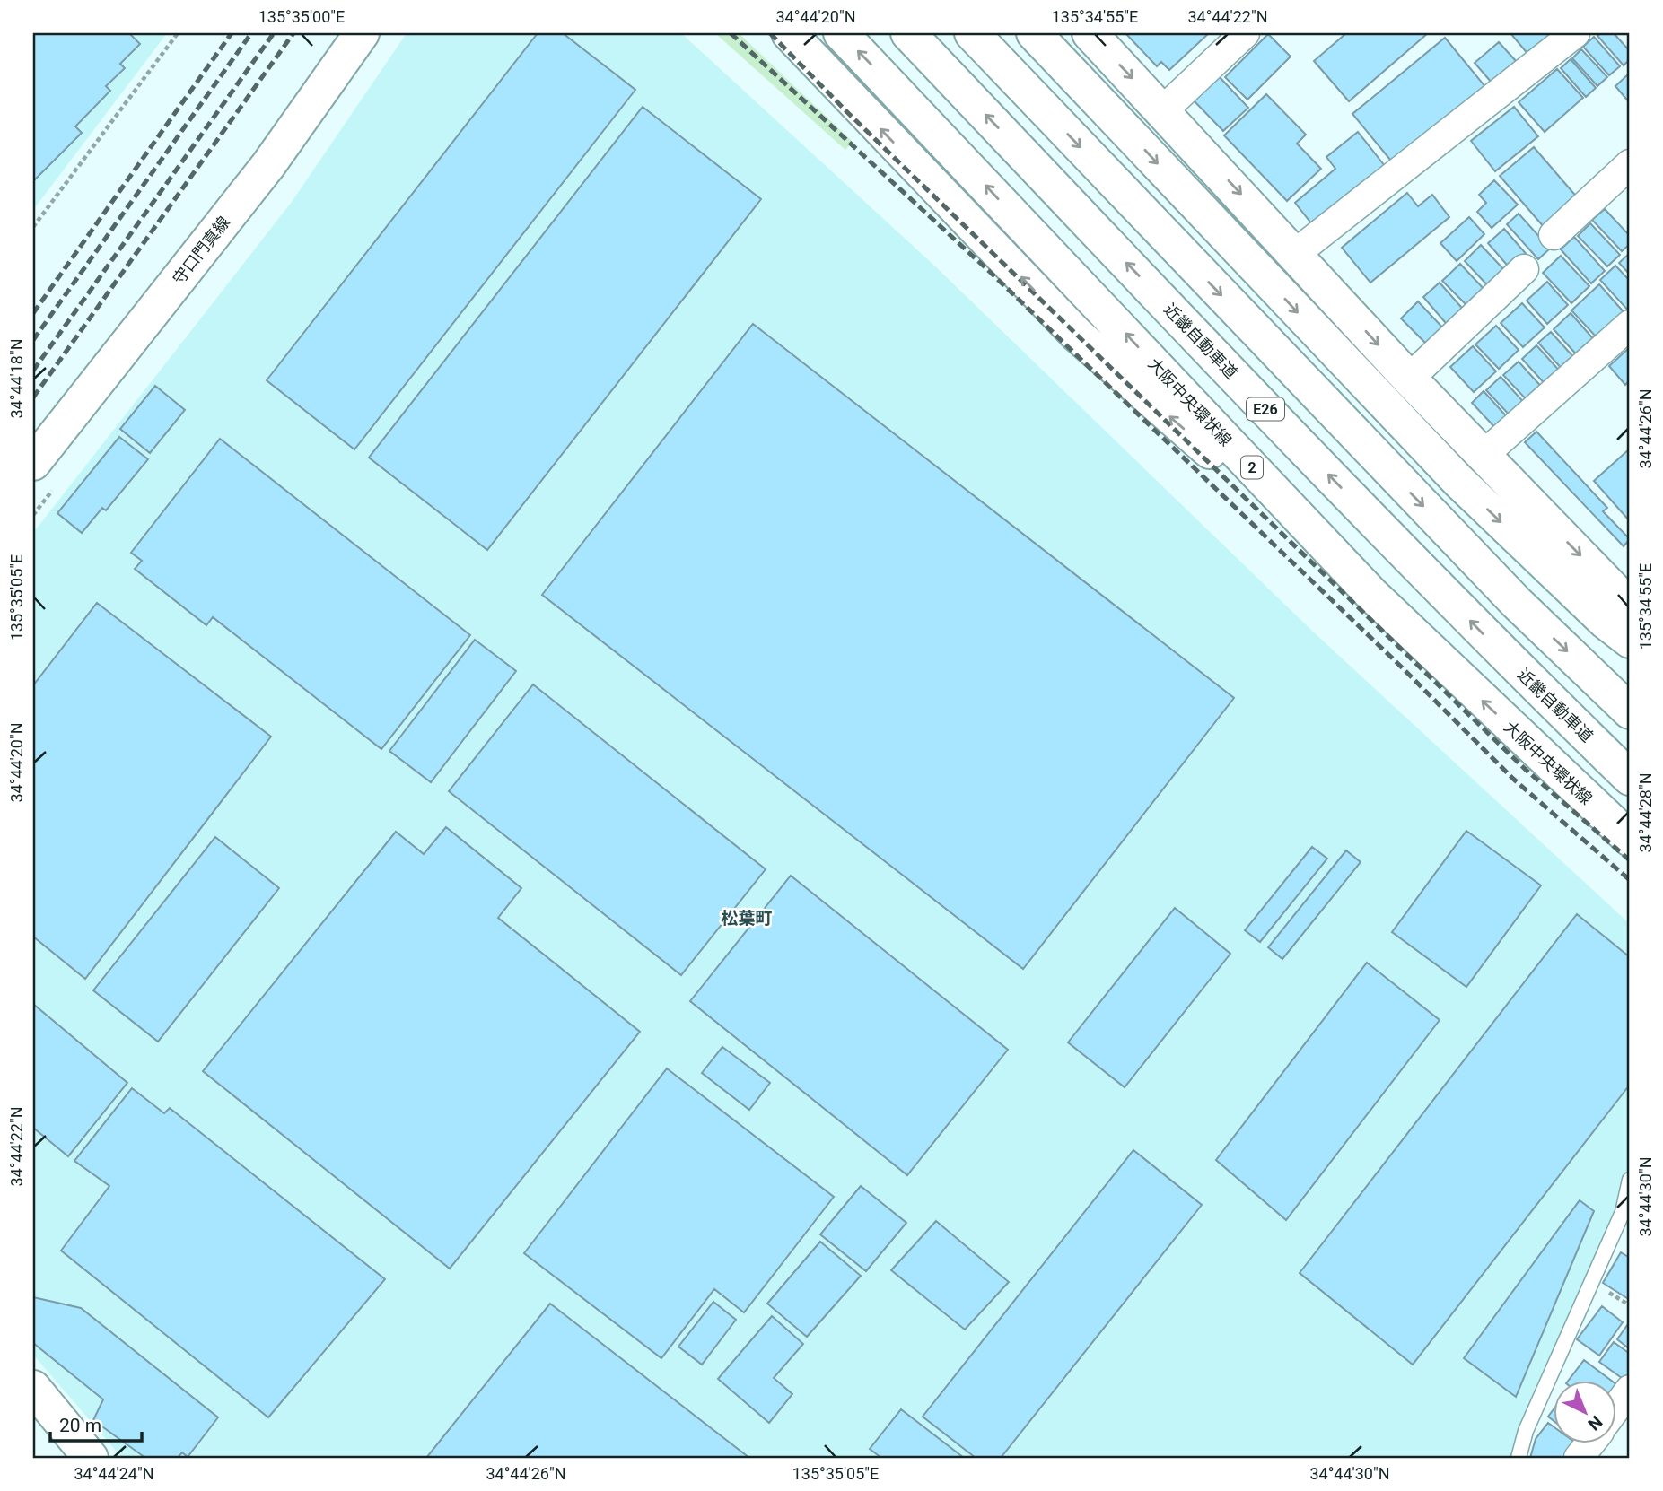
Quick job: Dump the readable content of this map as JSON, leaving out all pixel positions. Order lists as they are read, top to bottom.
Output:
{
  "streets": {
    "main road": [
      "守口門真線",
      "近畿自動車道",
      "大阪中央環状線",
      "E26",
      "2"
    ]
  },
  "districts": ["松葉町"],
  "scale_bar": "20 m",
  "north": "bottom right",
  "coordinates": [
    "135°35'00\"E",
    "34°44'20\"N",
    "135°34'55\"E",
    "34°44'22\"N",
    "34°44'18\"N",
    "34°44'26\"N",
    "135°35'05\"E",
    "34°44'28\"N",
    "34°44'30\"N",
    "34°44'24\"N"
  ]
}
